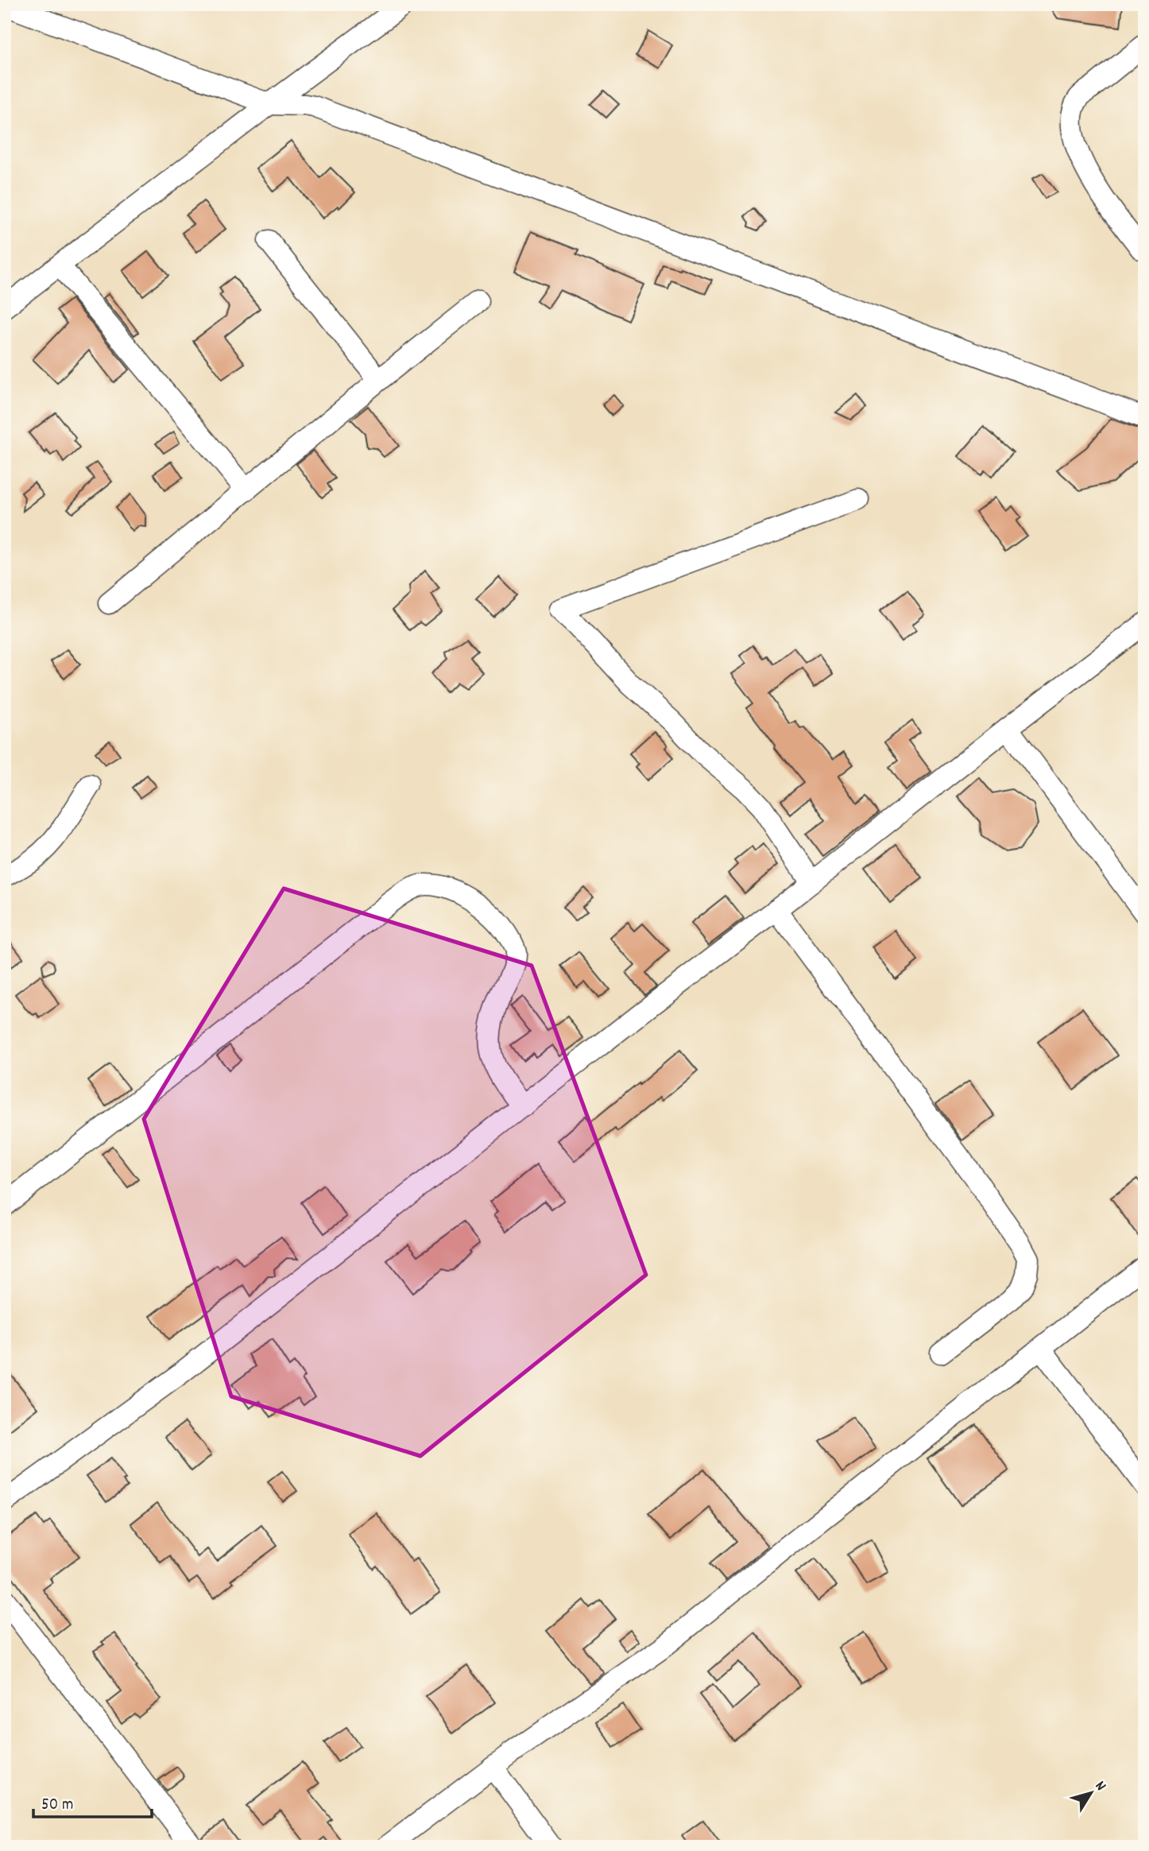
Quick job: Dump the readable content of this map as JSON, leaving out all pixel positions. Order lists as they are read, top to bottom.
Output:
{
  "scale_bar": "50 m",
  "north": "top right"
}
